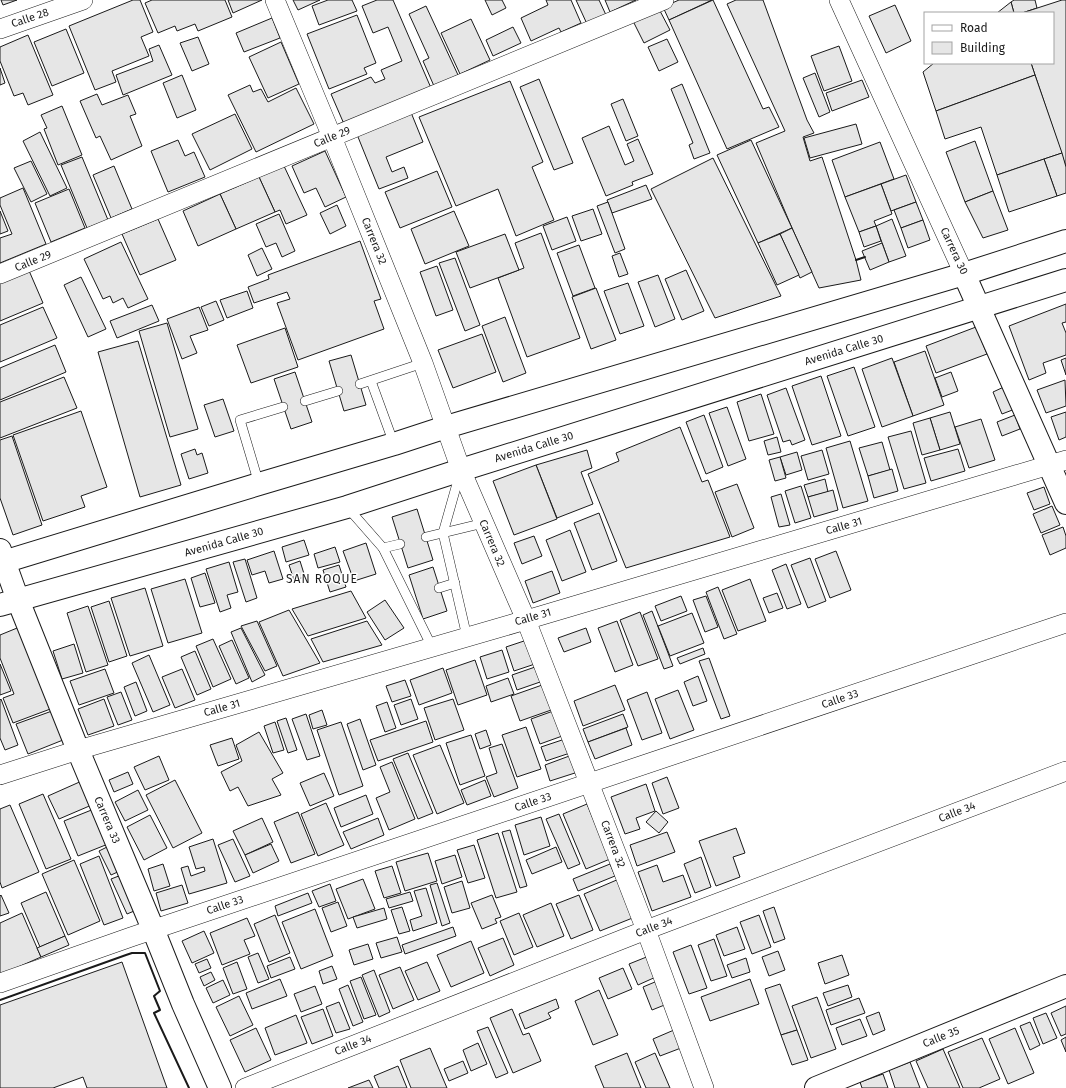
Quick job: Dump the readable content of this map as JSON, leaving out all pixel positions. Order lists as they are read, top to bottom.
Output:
{
  "streets": {
    "main road": [
      "Carrera 30",
      "Avenida Calle 30",
      "Carrera 33",
      "Calle 35"
    ],
    "street": [
      "Calle 28",
      "Calle 29",
      "Carrera 32",
      "Calle 31",
      "Calle 33",
      "Calle 34"
    ]
  },
  "crossings": [
    ["Calle 29", "Carrera 32"],
    ["Carrera 32", "Avenida Calle 30"],
    ["Carrera 32", "Calle 31"],
    ["Carrera 32", "Calle 33"],
    ["Carrera 32", "Calle 34"],
    ["Carrera 30", "Avenida Calle 30"],
    ["Carrera 30", "Calle 31"],
    ["Avenida Calle 30", "Carrera 33"],
    ["Calle 31", "Carrera 33"],
    ["Calle 33", "Carrera 33"]
  ],
  "districts": ["SAN ROQUE"],
  "legend": ["Road", "Building"]
}
